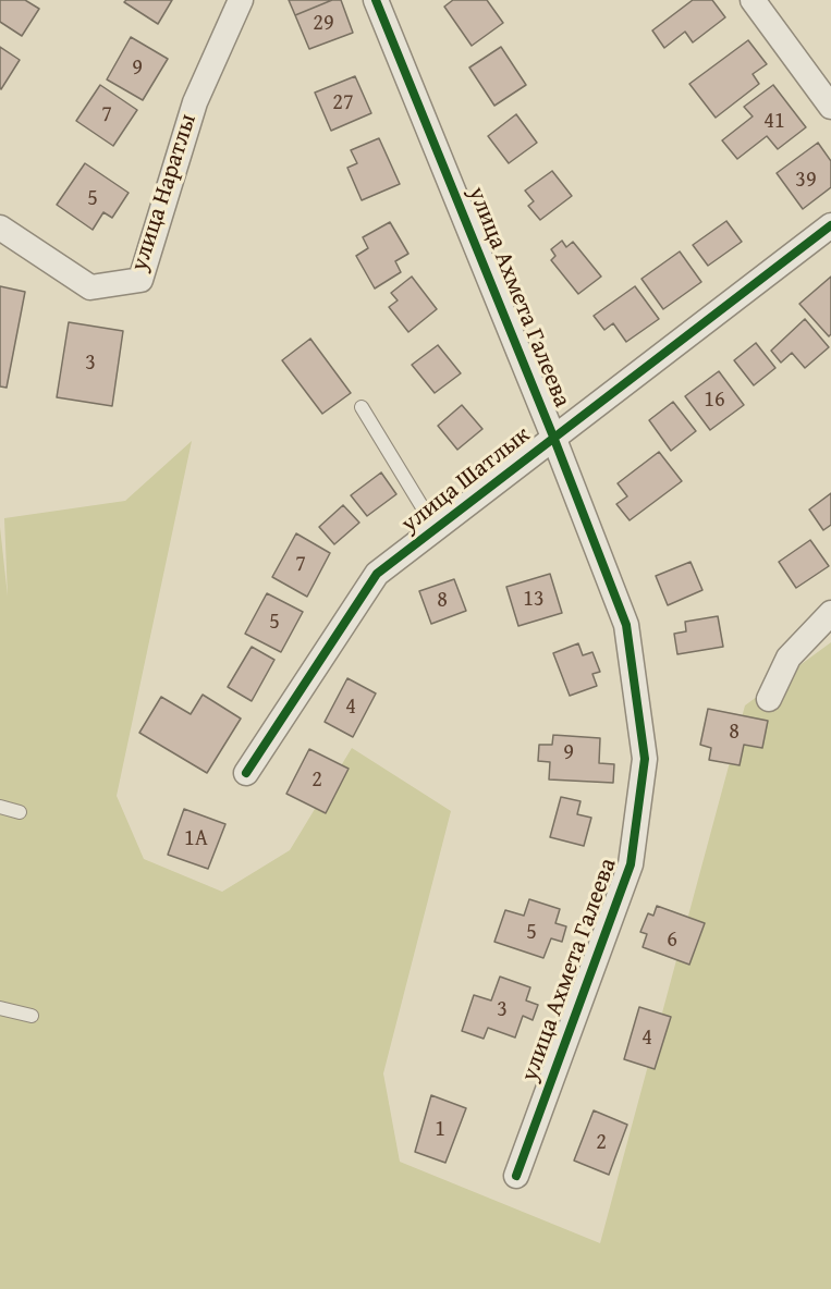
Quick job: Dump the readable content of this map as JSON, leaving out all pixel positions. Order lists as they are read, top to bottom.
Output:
{
  "streets": {
    "street": ["улица Наратлы", "улица Ахмета Галеева", "улица Шатлык"]
  },
  "crossings": [
    ["улица Ахмета Галеева", "улица Шатлык"]
  ],
  "house_numbers": [
    "29",
    "9",
    "27",
    "7",
    "41",
    "39",
    "5",
    "3",
    "16",
    "7",
    "13",
    "8",
    "5",
    "4",
    "8",
    "9",
    "2",
    "1А",
    "5",
    "6",
    "3",
    "4",
    "1",
    "2"
  ]
}
